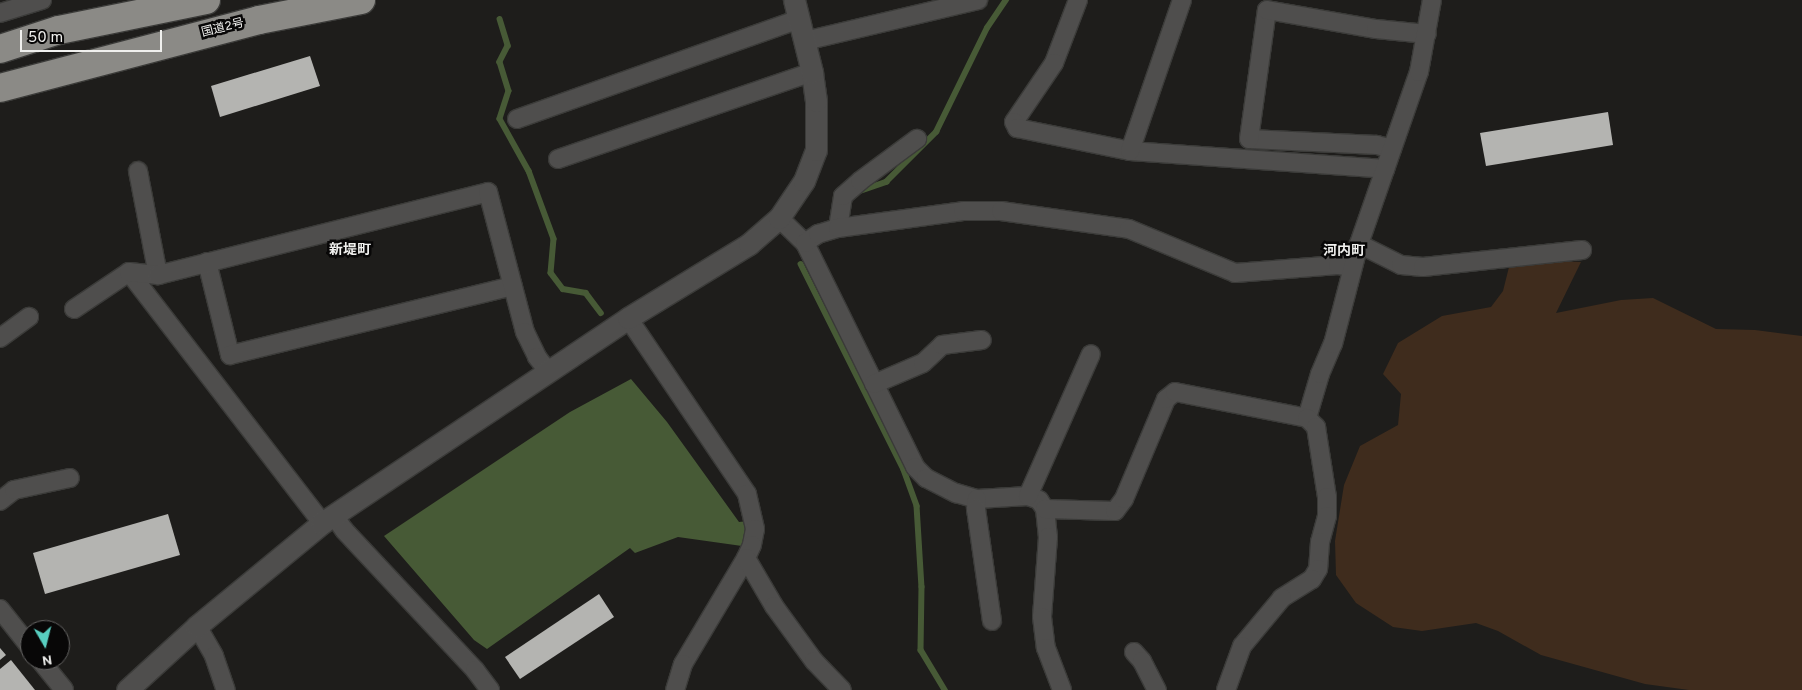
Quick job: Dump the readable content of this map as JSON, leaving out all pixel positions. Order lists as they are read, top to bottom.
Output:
{
  "streets": {
    "highway": ["国道2号"]
  },
  "districts": ["新堤町", "河内町"],
  "scale_bar": "50 m",
  "north": "bottom"
}
